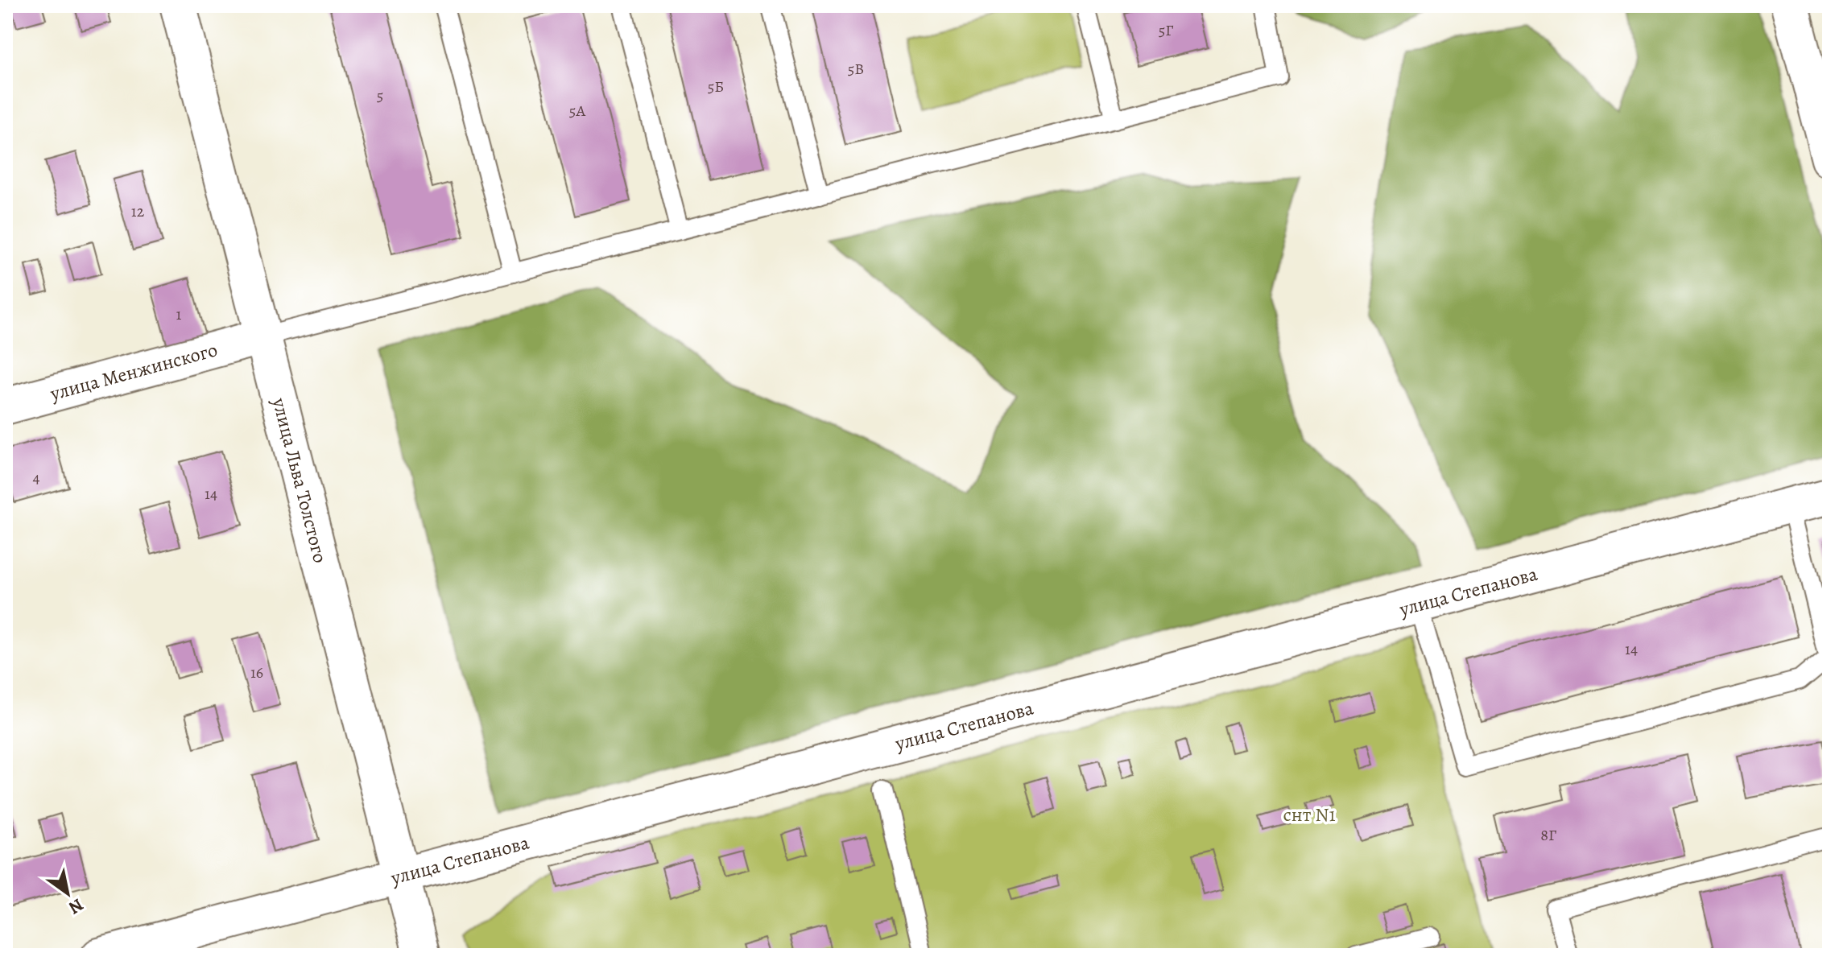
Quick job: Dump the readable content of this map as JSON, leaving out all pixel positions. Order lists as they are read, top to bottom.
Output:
{
  "streets": {
    "street": ["улица Менжинского", "улица Льва Толстого", "улица Степанова"]
  },
  "crossings": [
    ["улица Менжинского", "улица Льва Толстого"],
    ["улица Льва Толстого", "улица Степанова"]
  ],
  "parks": ["снт N1"],
  "house_numbers": [
    "5Г",
    "5В",
    "5Б",
    "5",
    "5А",
    "12",
    "1",
    "4",
    "14",
    "14",
    "16",
    "8Г"
  ],
  "north": "bottom right"
}
